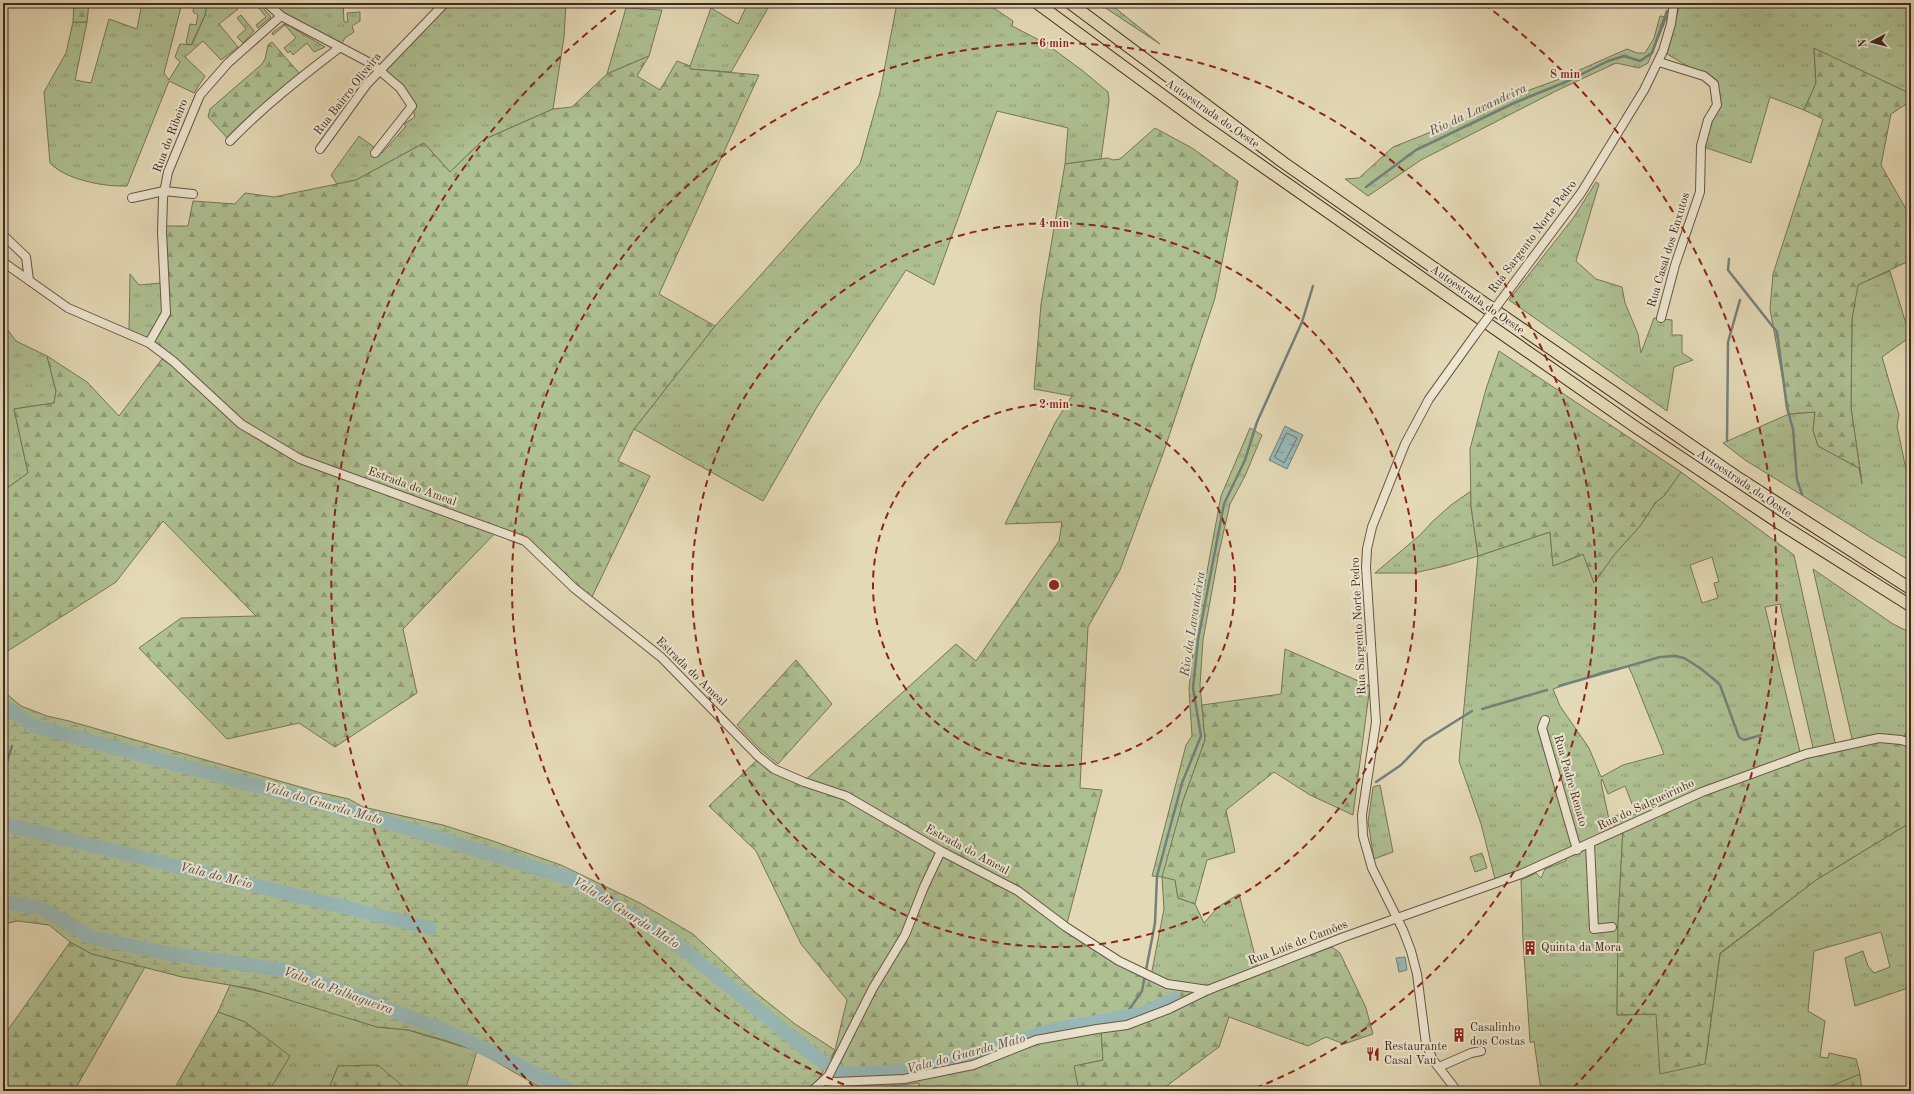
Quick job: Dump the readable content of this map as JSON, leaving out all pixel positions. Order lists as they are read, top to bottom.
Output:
{
  "streets": {
    "highway": ["Autoestrada do Oeste"],
    "street": [
      "Rua Bairro Oliveira",
      "Rua do Ribeiro",
      "Rua Sargento Norte Pedro",
      "Rua Casal dos Enxutos",
      "Estrada do Ameal",
      "Rua Padre Renato",
      "Rua do Salgueirinho",
      "Rua Luís de Camões"
    ]
  },
  "crossings": [
    ["Rua do Ribeiro", "Estrada do Ameal"],
    ["Rua Sargento Norte Pedro", "Rua Casal dos Enxutos"],
    ["Rua Sargento Norte Pedro", "Rua do Salgueirinho"],
    ["Rua Sargento Norte Pedro", "Rua Luís de Camões"],
    ["Estrada do Ameal", "Rua Luís de Camões"],
    ["Rua Padre Renato", "Rua do Salgueirinho"],
    ["Rua do Salgueirinho", "Rua Luís de Camões"]
  ],
  "water": [
    "Rio da Lavandeira",
    "Vala do Guarda Mato",
    "Vala do Meio",
    "Vala da Palhagueira"
  ],
  "places": {
    "building": ["Quinta da Mora", "Casalinho dos Costas"],
    "restaurant": ["Restaurante Casal Vau"]
  },
  "north": "left",
  "rings": [
    "6 min",
    "8 min",
    "4 min",
    "2 min"
  ]
}
